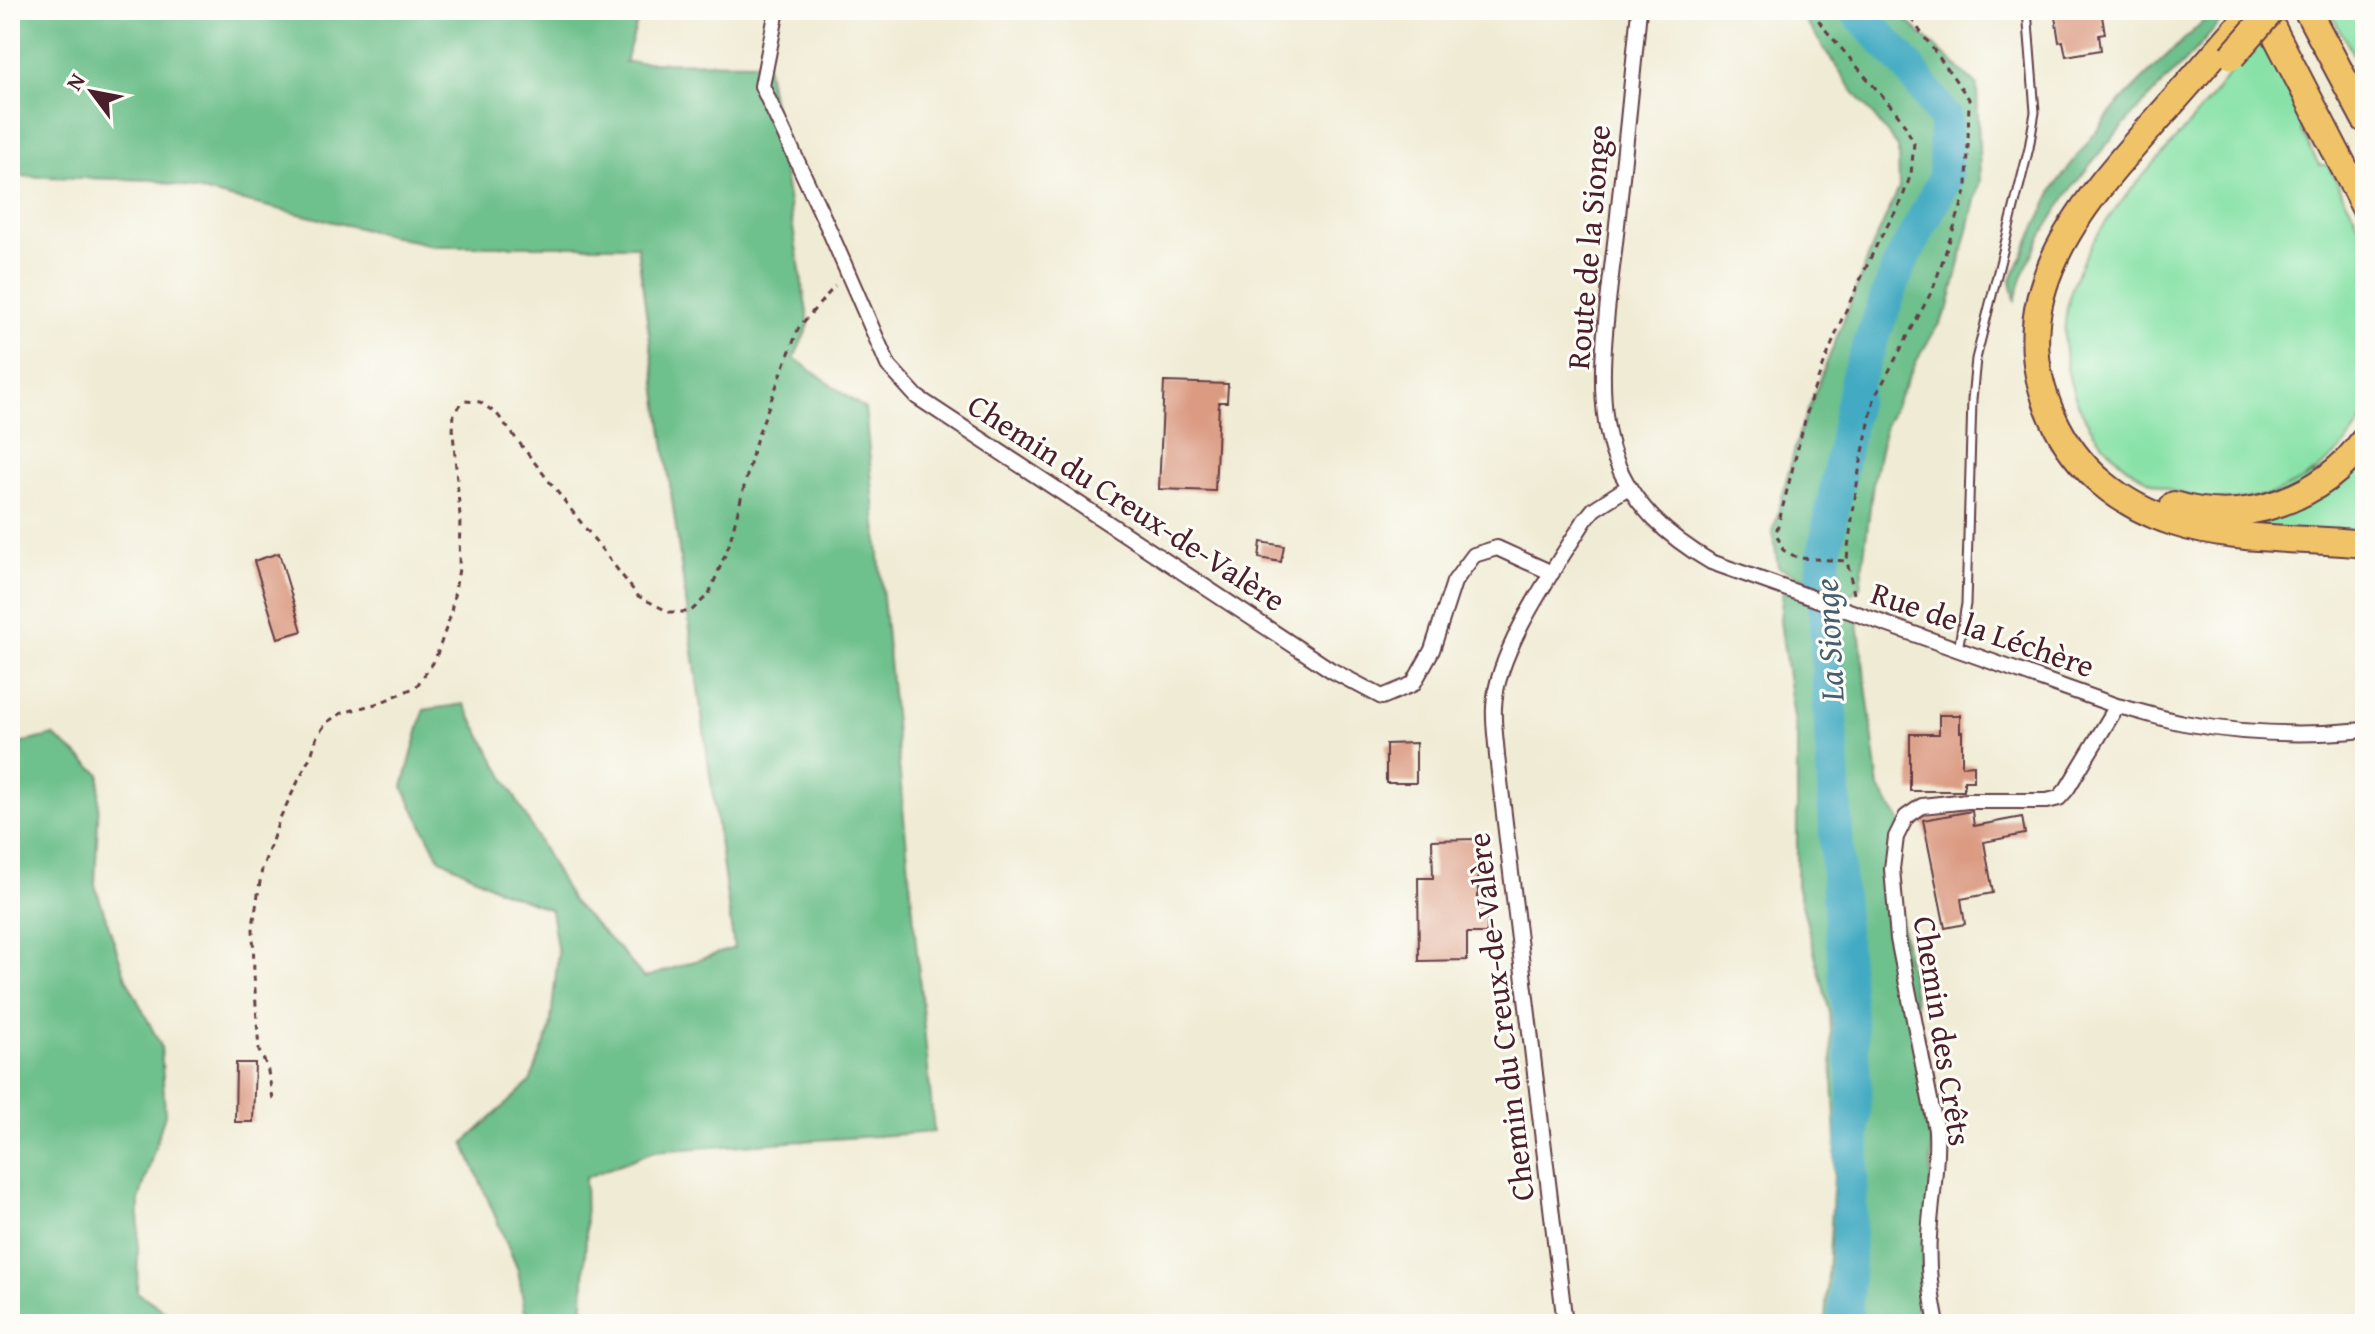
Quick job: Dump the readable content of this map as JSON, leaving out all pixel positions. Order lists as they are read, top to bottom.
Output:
{
  "streets": {
    "street": [
      "Route de la Sionge",
      "Chemin du Creux-de-Valère",
      "Rue de la Léchère",
      "Chemin des Crêts"
    ]
  },
  "crossings": [
    ["Route de la Sionge", "Chemin du Creux-de-Valère"],
    ["Route de la Sionge", "Rue de la Léchère"],
    ["Chemin du Creux-de-Valère", "Rue de la Léchère"],
    ["Rue de la Léchère", "Chemin des Crêts"]
  ],
  "water": ["La Sionge"],
  "north": "top left"
}
